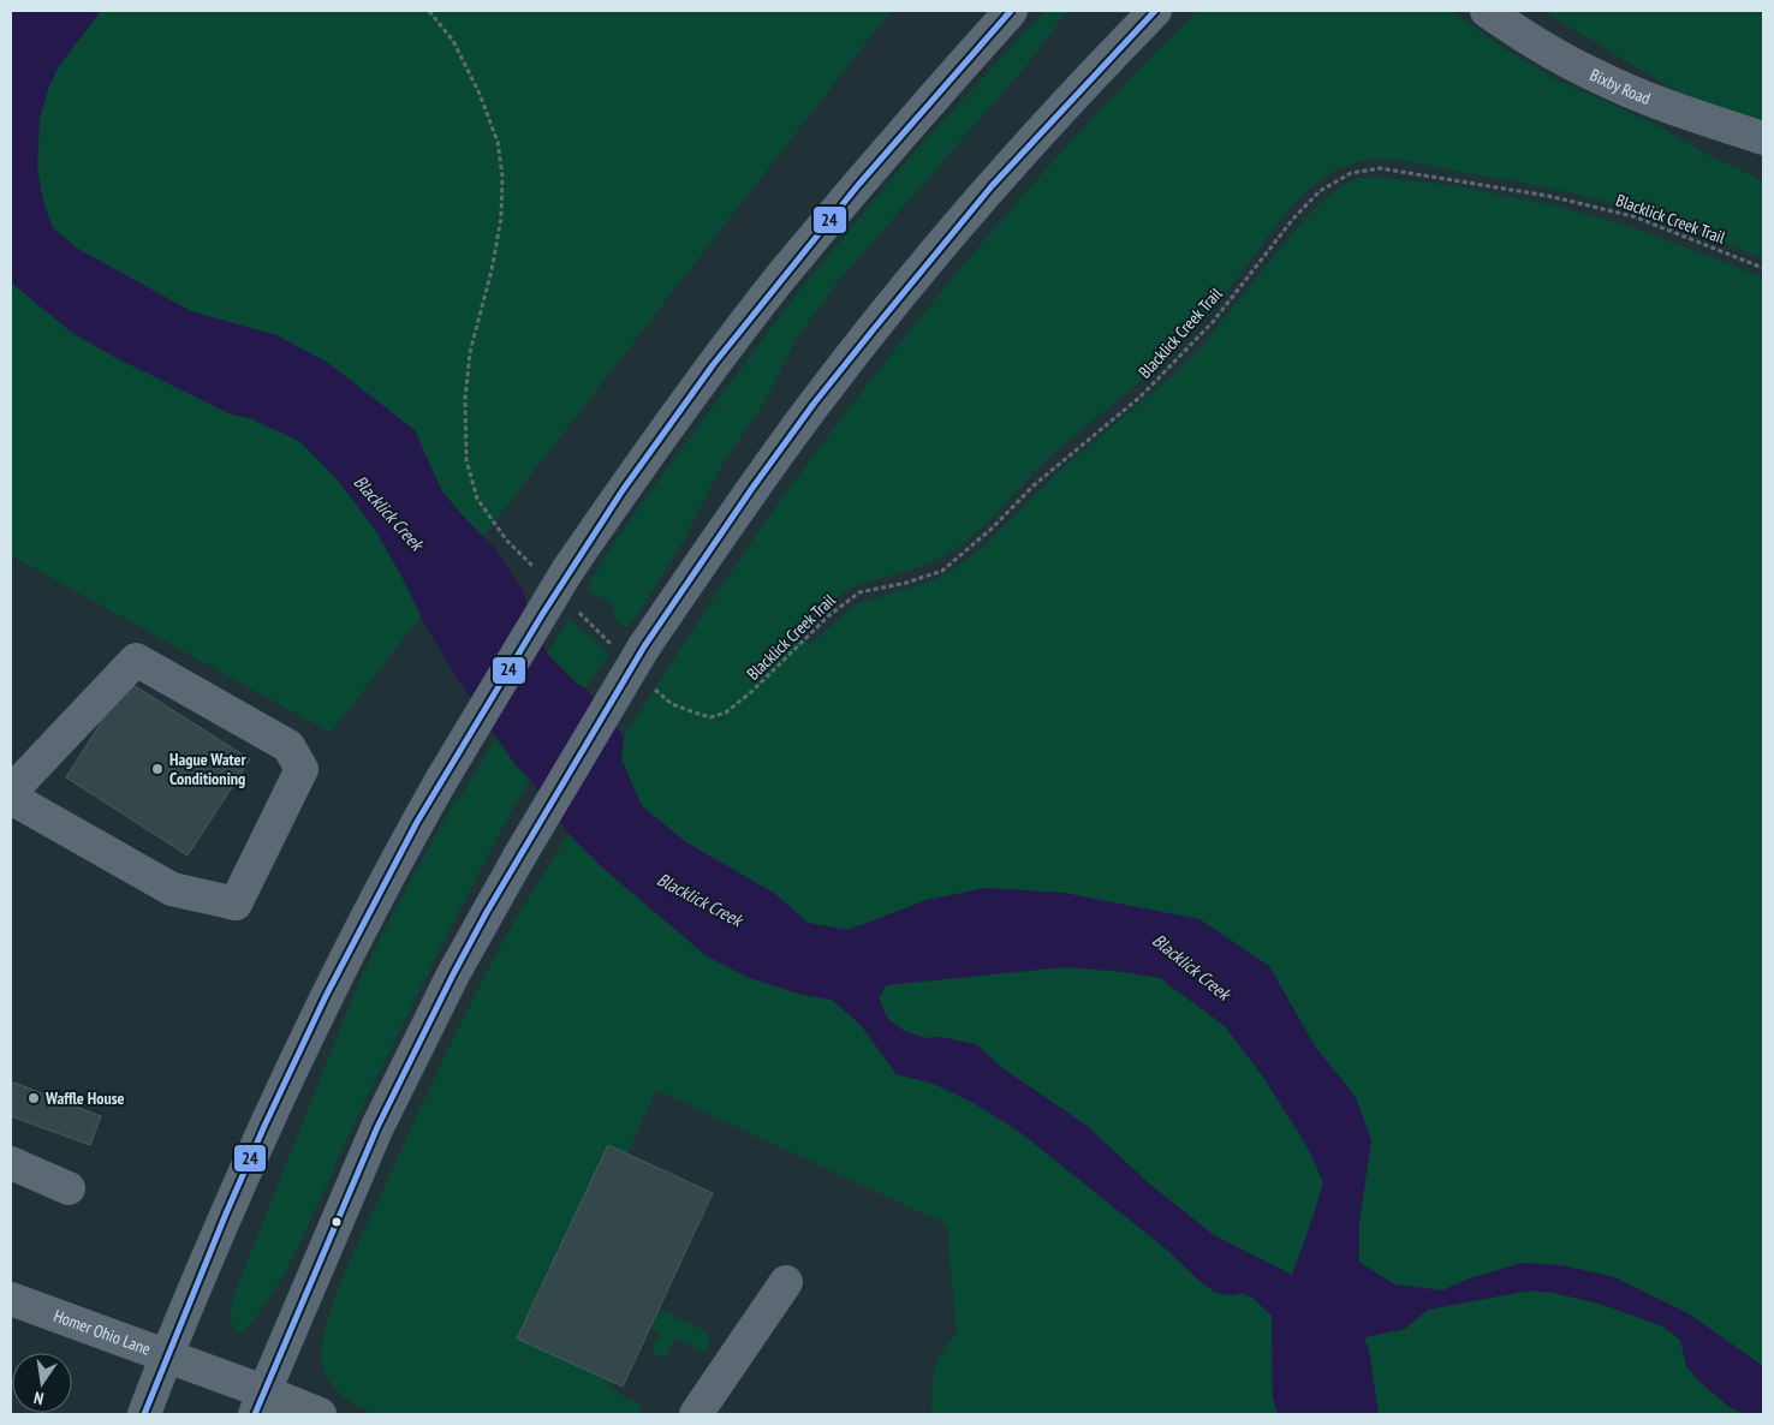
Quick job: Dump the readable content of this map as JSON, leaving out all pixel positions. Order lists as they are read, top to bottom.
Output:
{
  "streets": {
    "street": ["Bixby Road", "Homer Ohio Lane"],
    "path": ["Blacklick Creek Trail"]
  },
  "water": ["Blacklick Creek"],
  "places": ["Hague Water Conditioning", "Waffle House"],
  "lines": ["transit line 24"],
  "north": "bottom"
}
